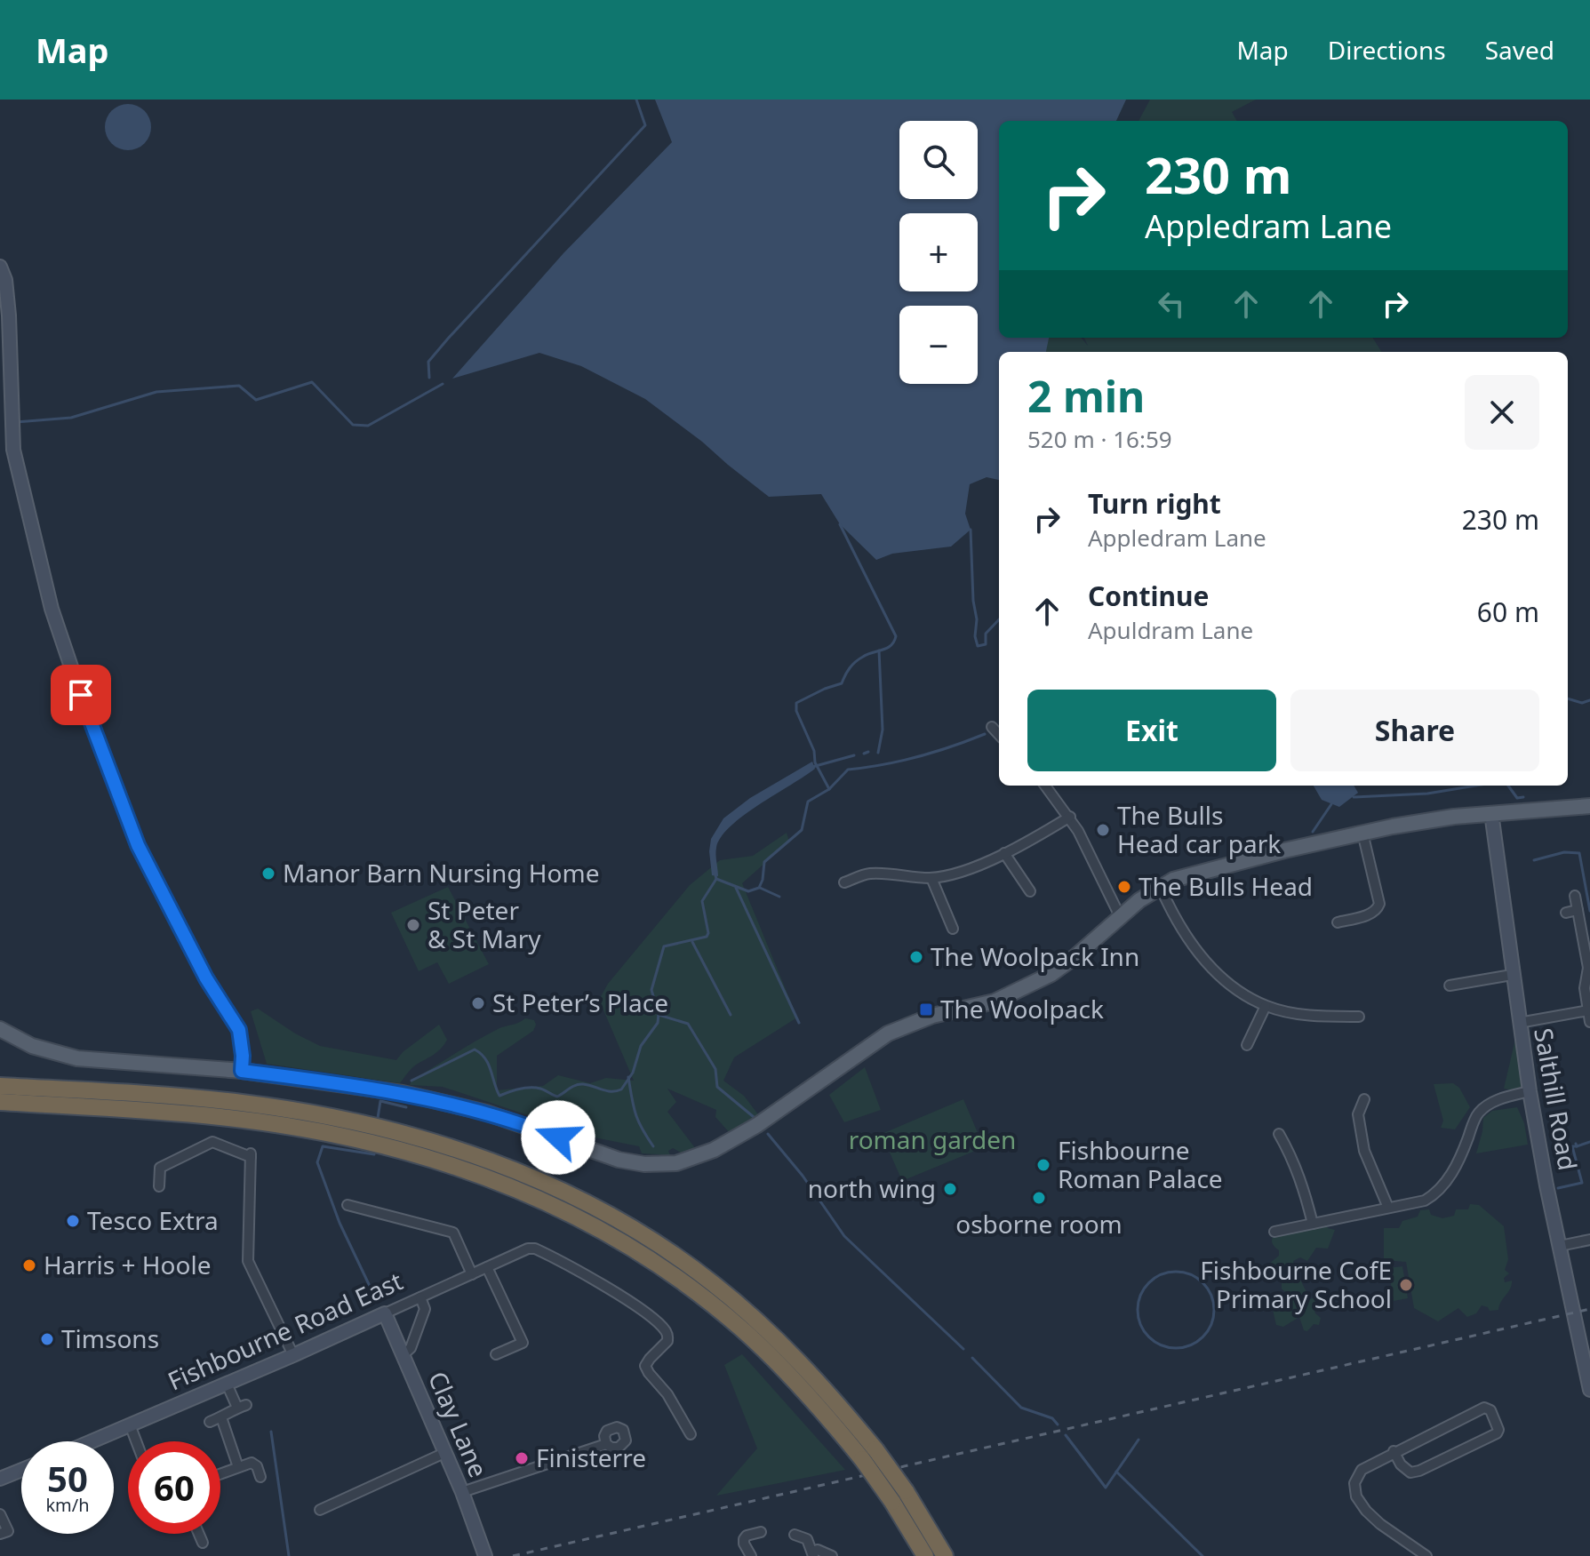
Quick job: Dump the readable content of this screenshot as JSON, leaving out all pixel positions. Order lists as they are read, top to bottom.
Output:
{
  "streets": {
    "street": ["Salthill Road", "Fishbourne Road East", "Clay Lane"]
  },
  "crossings": [
    ["Fishbourne Road East", "Clay Lane"]
  ],
  "parks": ["roman garden"],
  "places": {
    "other": [
      "The Bulls Head car park",
      "Manor Barn Nursing Home",
      "The Bulls Head",
      "St Peter & St Mary",
      "The Woolpack Inn",
      "St Peter’s Place",
      "Fishbourne Roman Palace",
      "north wing",
      "osborne room",
      "Tesco Extra",
      "Harris + Hoole",
      "Fishbourne CofE Primary School",
      "Timsons",
      "Finisterre"
    ],
    "transit": ["The Woolpack"]
  },
  "page": {
    "header": "Map",
    "nav": ["Map", "Directions", "Saved"],
    "map_buttons": ["+", "−"],
    "turn": ["230 m", "Appledram Lane"],
    "heading": ["2 min", "520 m · 16:59"],
    "list": [
      {
        "name": "Turn right",
        "note": "Appledram Lane",
        "value": "230 m"
      },
      {
        "name": "Continue",
        "note": "Apuldram Lane",
        "value": "60 m"
      }
    ],
    "buttons": ["Exit", "Share"],
    "speed": "50 km/h",
    "limit": "60"
  }
}
